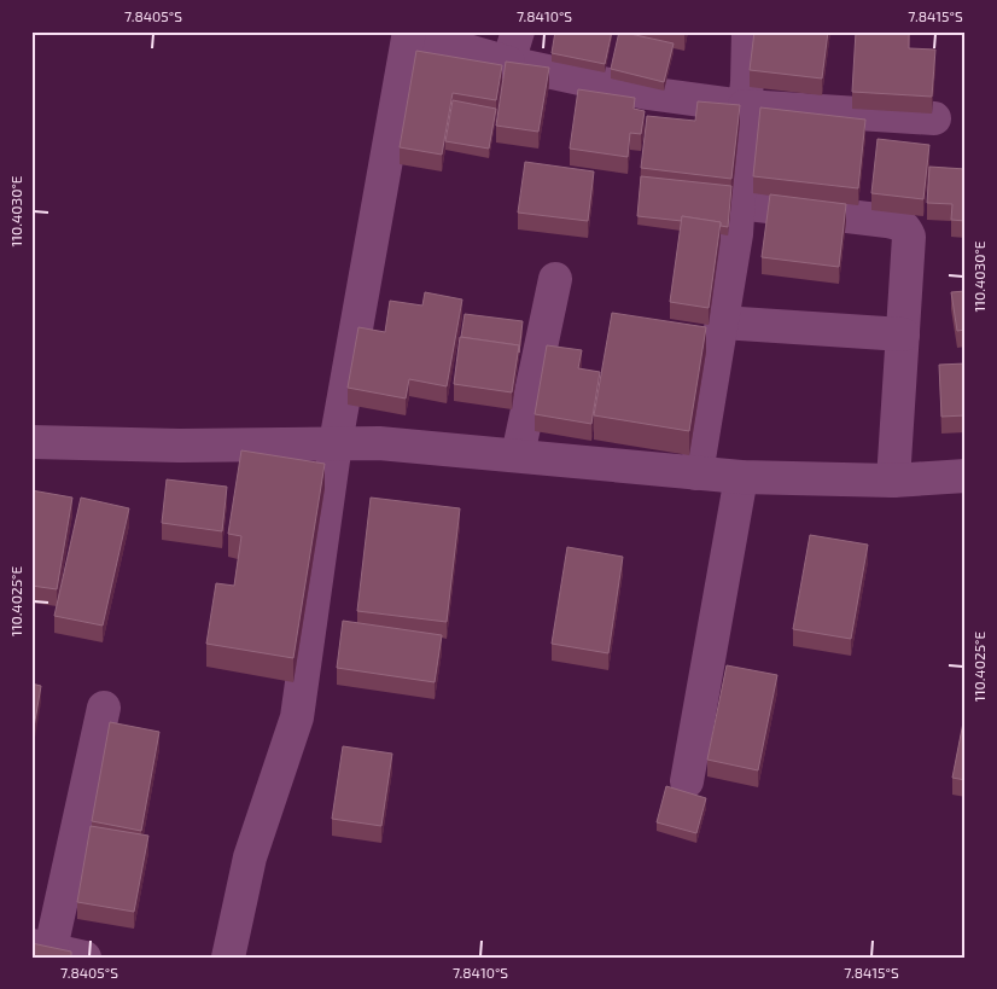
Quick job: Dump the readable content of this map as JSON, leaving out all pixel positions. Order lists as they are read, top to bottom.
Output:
{
  "coordinates": [
    "7.8405°S",
    "7.8410°S",
    "7.8415°S",
    "110.4030°E",
    "110.4025°E"
  ]
}
